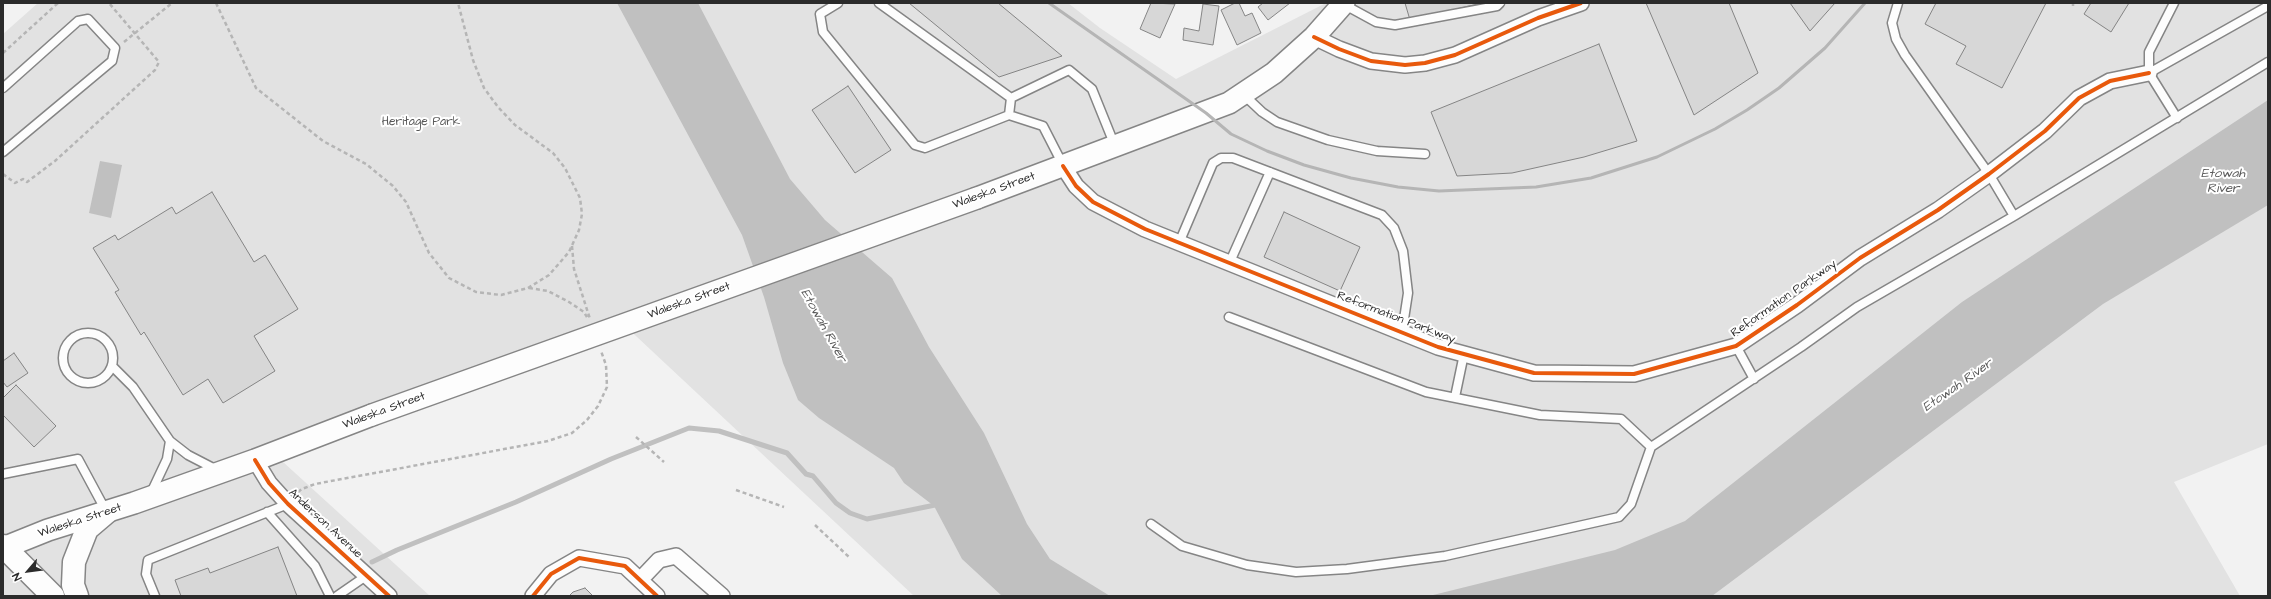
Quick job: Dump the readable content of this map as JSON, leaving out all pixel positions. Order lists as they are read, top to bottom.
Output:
{
  "streets": {
    "main road": ["Waleska Street"],
    "street": ["Reformation Parkway", "Anderson Avenue"]
  },
  "crossings": [
    ["Waleska Street", "Reformation Parkway"],
    ["Waleska Street", "Anderson Avenue"]
  ],
  "water": ["Etowah River"],
  "parks": ["Heritage Park"],
  "north": "bottom left"
}
